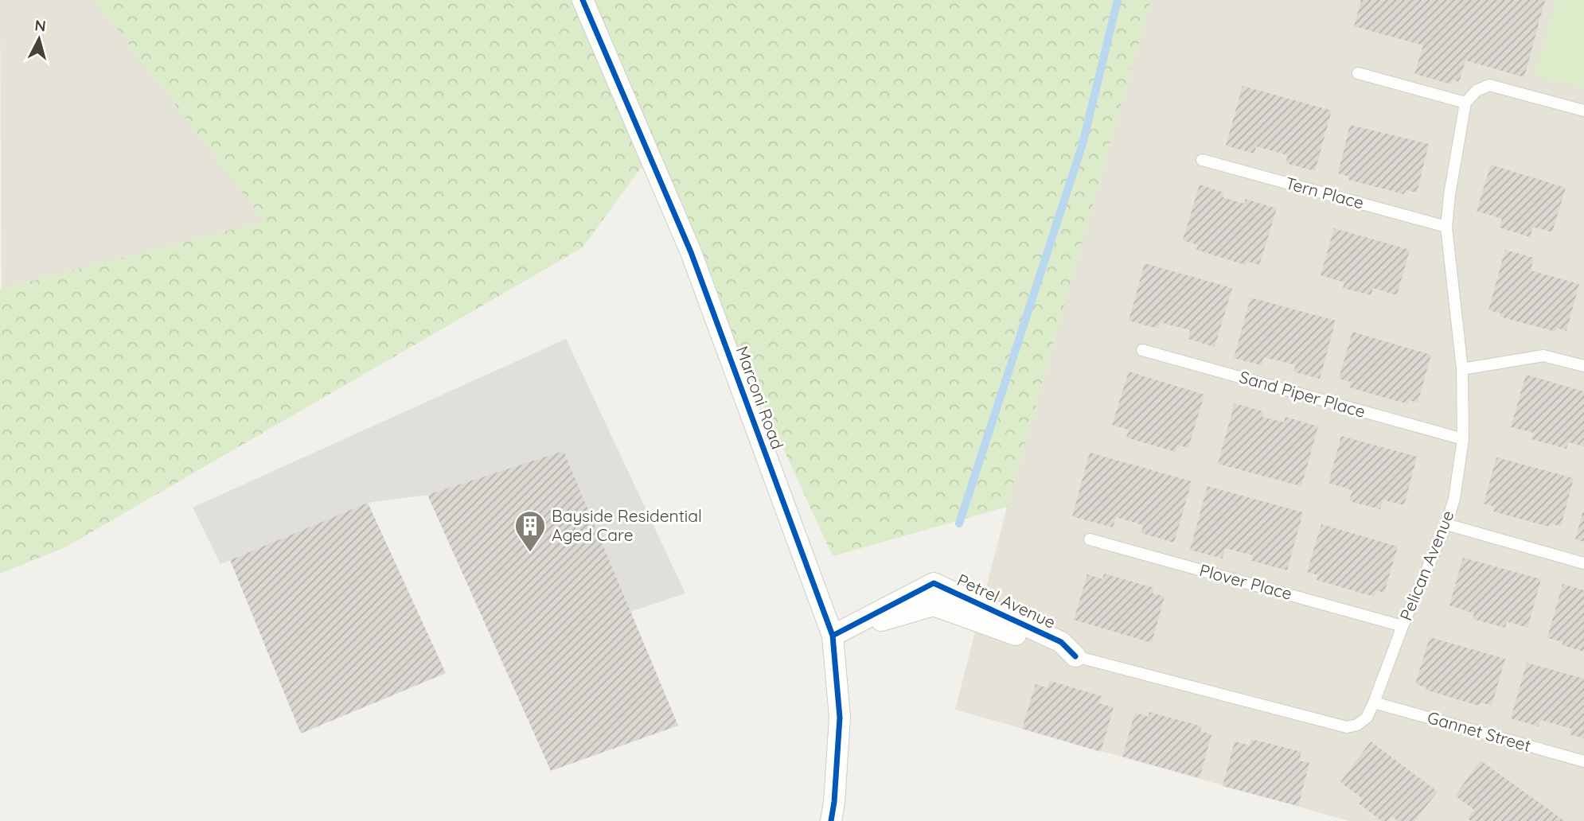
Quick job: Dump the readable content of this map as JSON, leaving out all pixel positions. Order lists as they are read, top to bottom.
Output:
{
  "streets": {
    "street": ["Marconi Road", "Petrel Avenue"],
    "lane": [
      "Tern Place",
      "Sand Piper Place",
      "Pelican Avenue",
      "Plover Place",
      "Gannet Street"
    ]
  },
  "crossings": [
    ["Tern Place", "Pelican Avenue"],
    ["Sand Piper Place", "Pelican Avenue"],
    ["Marconi Road", "Petrel Avenue"],
    ["Pelican Avenue", "Plover Place"],
    ["Pelican Avenue", "Petrel Avenue"],
    ["Pelican Avenue", "Gannet Street"]
  ],
  "places": {
    "building": ["Bayside Residential Aged Care"]
  },
  "north": "top"
}
